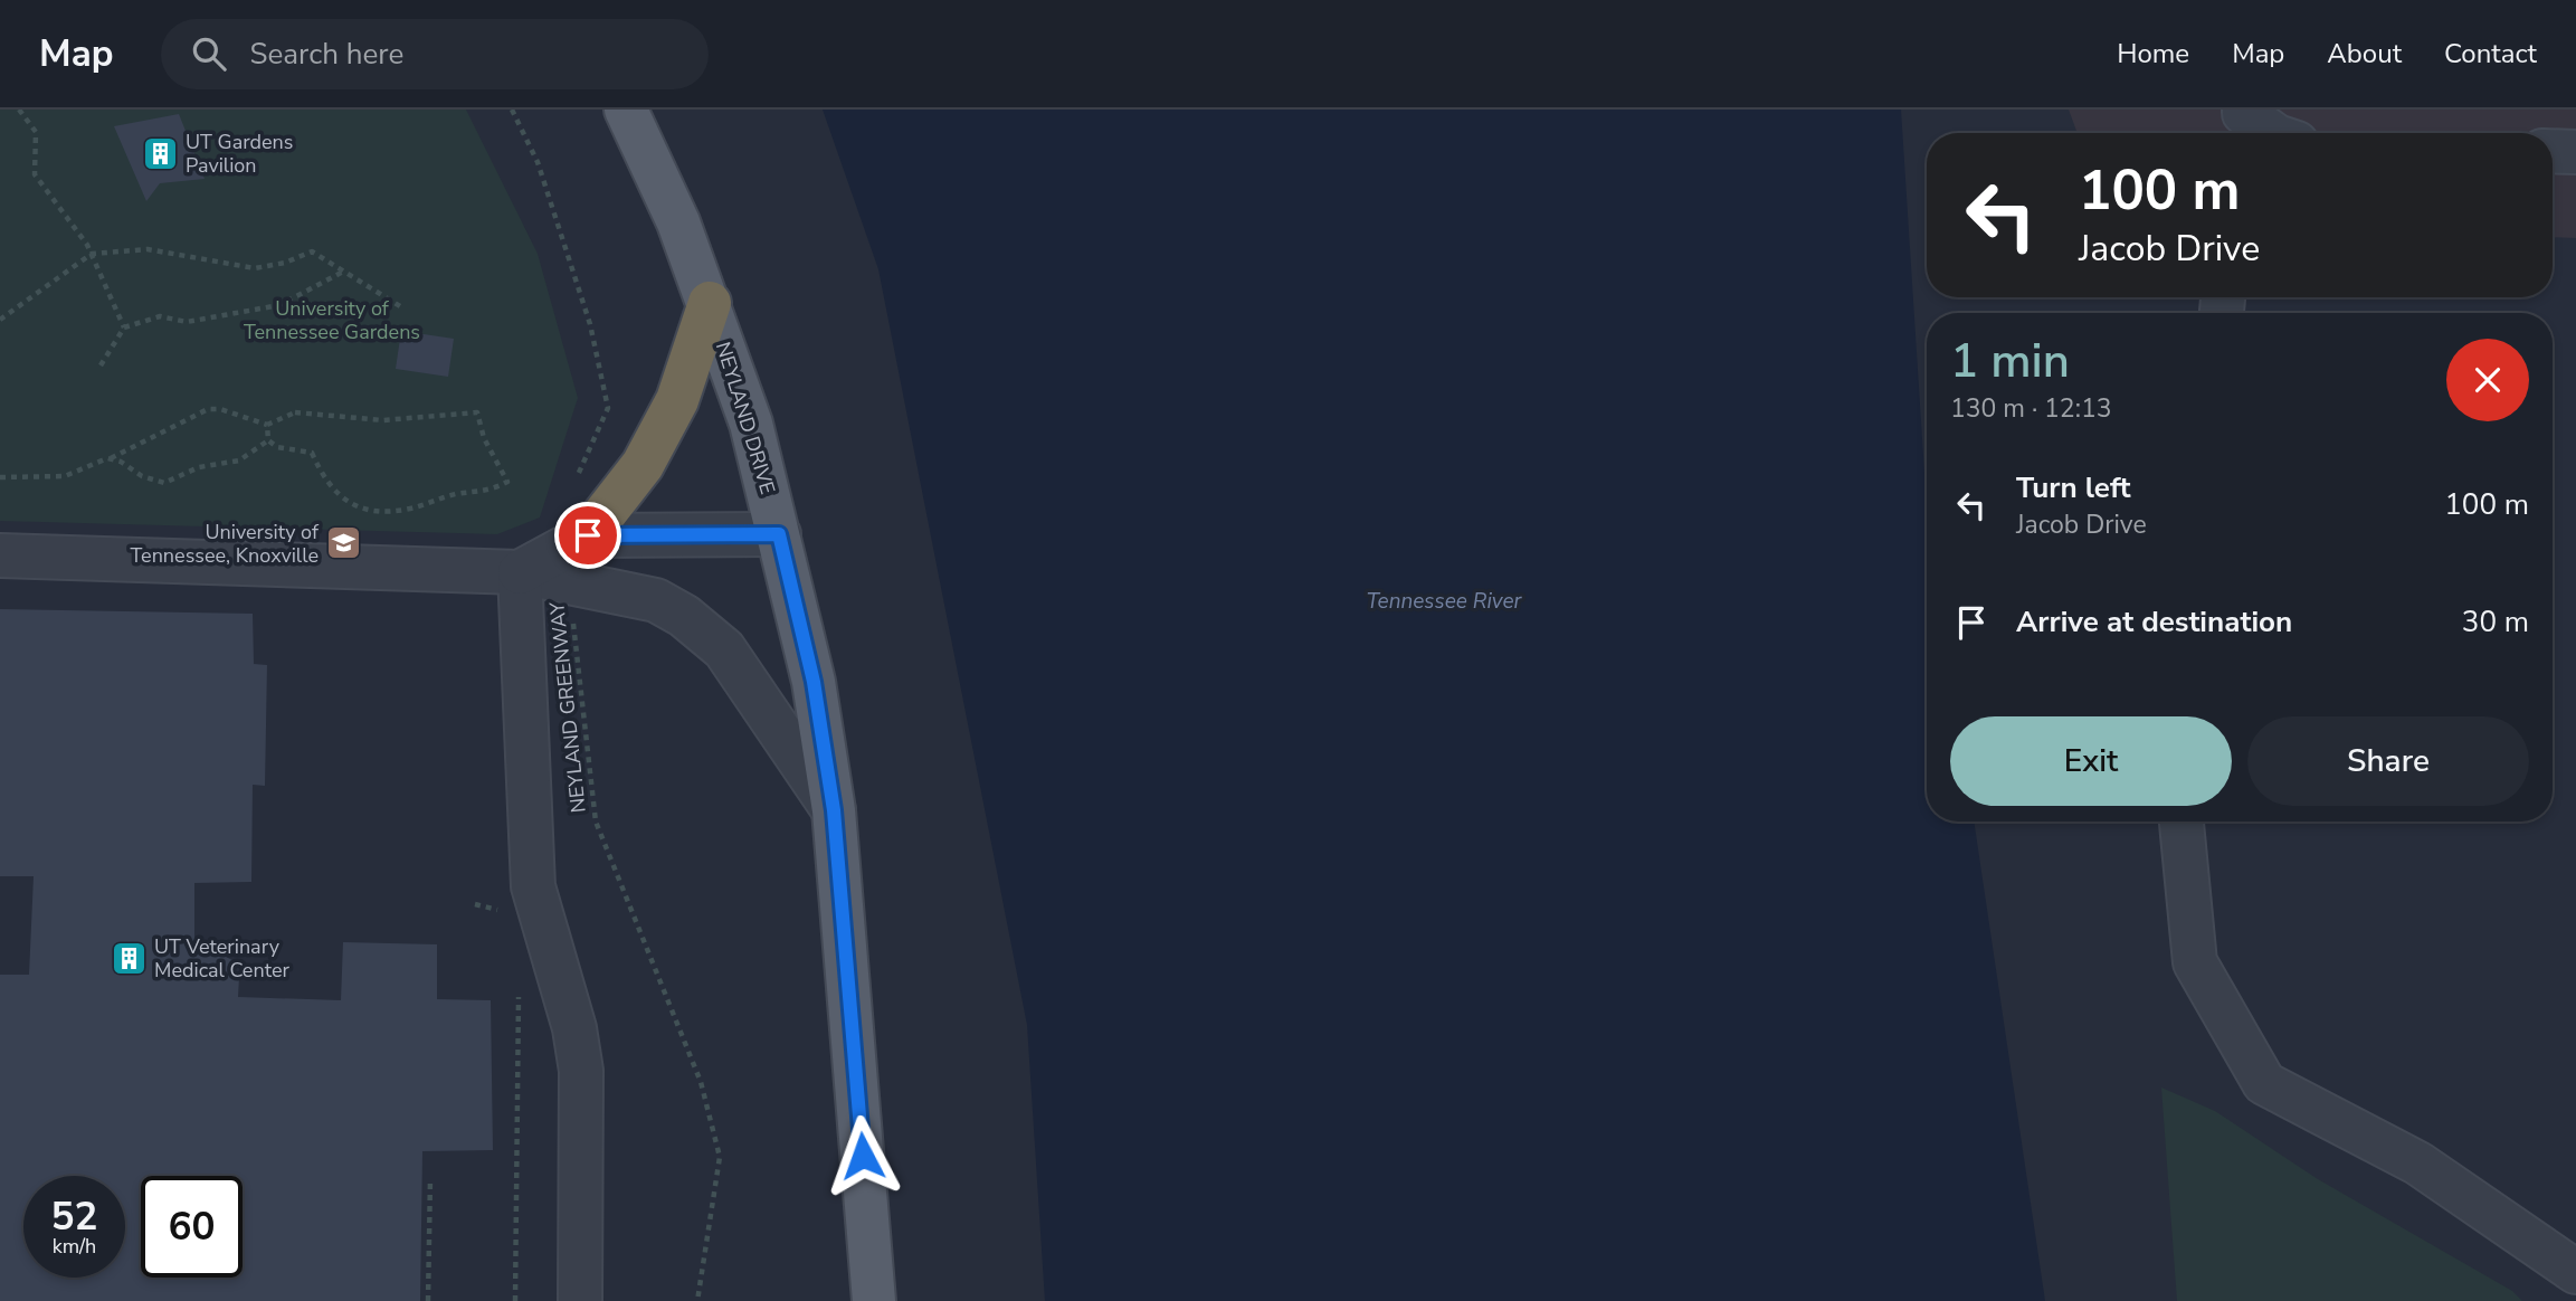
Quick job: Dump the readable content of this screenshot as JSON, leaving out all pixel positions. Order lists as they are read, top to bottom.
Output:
{
  "streets": {
    "main road": ["NEYLAND DRIVE"],
    "path": ["NEYLAND GREENWAY"]
  },
  "water": ["Tennessee River"],
  "parks": ["University of Tennessee Gardens"],
  "places": {
    "building": ["UT Gardens Pavilion", "UT Veterinary Medical Center"],
    "school or university": ["University of Tennessee, Knoxville"]
  },
  "page": {
    "header": "Map",
    "search": "Search here",
    "nav": [
      "Home",
      "Map",
      "About",
      "Contact"
    ],
    "turn": ["100 m", "Jacob Drive"],
    "heading": ["1 min", "130 m · 12:13"],
    "list": [
      {
        "name": "Turn left",
        "note": "Jacob Drive",
        "value": "100 m"
      },
      {
        "name": "Arrive at destination",
        "value": "30 m"
      }
    ],
    "buttons": ["Exit", "Share"],
    "speed": "52 km/h",
    "limit": "60"
  }
}
